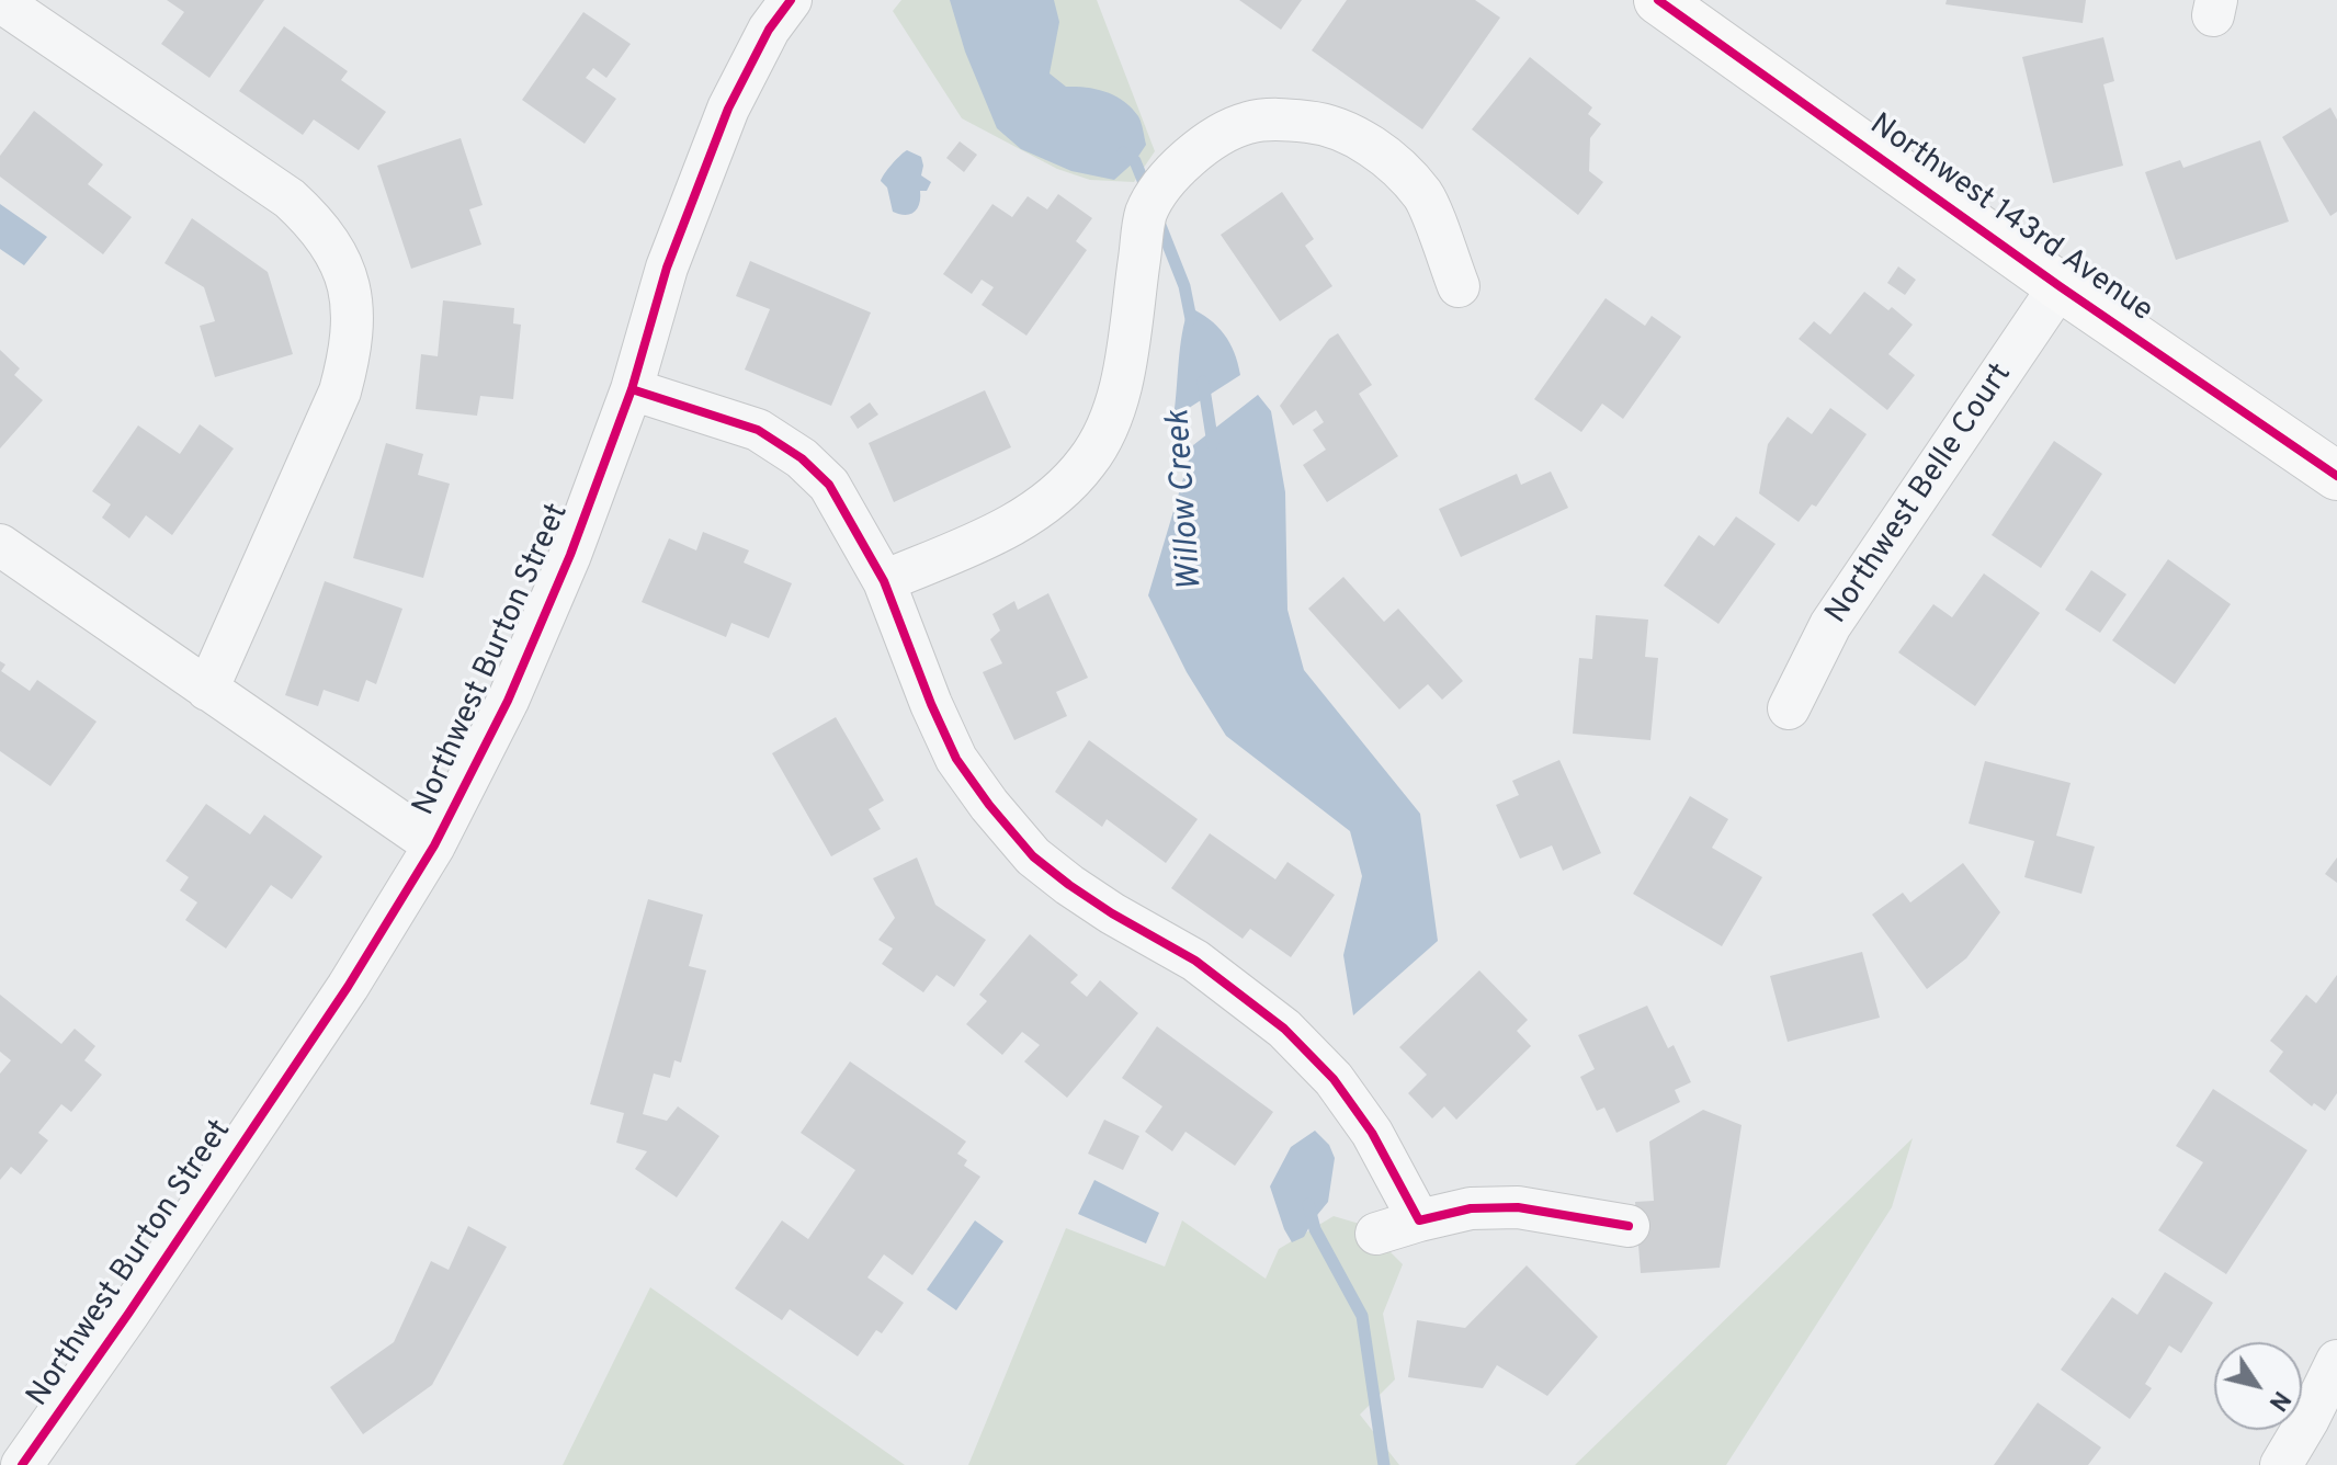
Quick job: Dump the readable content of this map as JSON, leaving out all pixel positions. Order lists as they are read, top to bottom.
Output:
{
  "streets": {
    "main road": ["Northwest 143rd Avenue"],
    "street": ["Northwest Belle Court", "Northwest Burton Street"]
  },
  "crossings": [
    ["Northwest 143rd Avenue", "Northwest Belle Court"]
  ],
  "water": ["Willow Creek"],
  "north": "bottom right"
}
